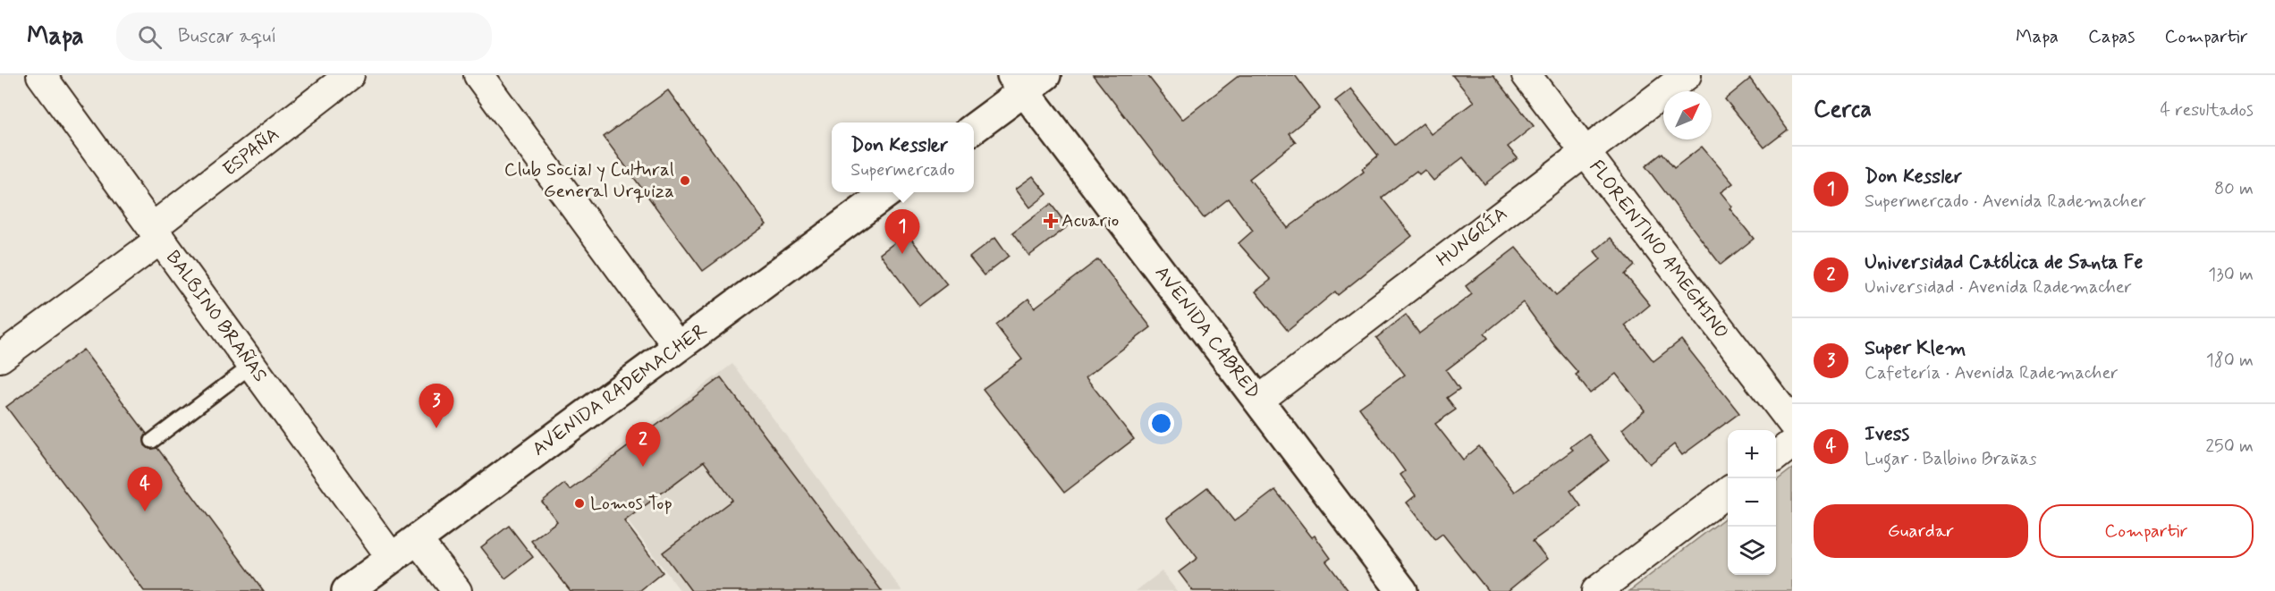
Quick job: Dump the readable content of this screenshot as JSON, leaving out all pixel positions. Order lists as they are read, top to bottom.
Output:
{
  "streets": {
    "main road": ["AVENIDA CABRED", "AVENIDA RADEMACHER"],
    "street": [
      "ESPAÑA",
      "HUNGRÍA",
      "FLORENTINO AMEGHINO",
      "BALBINO BRAÑAS"
    ]
  },
  "crossings": [
    ["ESPAÑA", "BALBINO BRAÑAS"],
    ["HUNGRÍA", "FLORENTINO AMEGHINO"],
    ["HUNGRÍA", "AVENIDA CABRED"],
    ["BALBINO BRAÑAS", "AVENIDA RADEMACHER"]
  ],
  "places": {
    "other": ["Club Social y Cultural General Urquiza", "Lomos Top"],
    "health": ["Acuario"]
  },
  "north": "top right",
  "page": {
    "header": "Mapa",
    "search": "Buscar aquí",
    "nav": ["Mapa", "Capas", "Compartir"],
    "heading": ["Cerca", "4 resultados"],
    "popup": ["Don Kessler", "Supermercado"],
    "list": [
      {
        "mark": "1",
        "name": "Don Kessler",
        "note": "Supermercado · Avenida Rademacher",
        "value": "80 m"
      },
      {
        "mark": "2",
        "name": "Universidad Católica de Santa Fe",
        "note": "Universidad · Avenida Rademacher",
        "value": "130 m"
      },
      {
        "mark": "3",
        "name": "Super Klem",
        "note": "Cafetería · Avenida Rademacher",
        "value": "180 m"
      },
      {
        "mark": "4",
        "name": "Ivess",
        "note": "Lugar · Balbino Brañas",
        "value": "250 m"
      }
    ],
    "pins": [
      "1",
      "3",
      "2",
      "4"
    ],
    "map_buttons": ["+", "−"],
    "buttons": ["Guardar", "Compartir"]
  }
}
